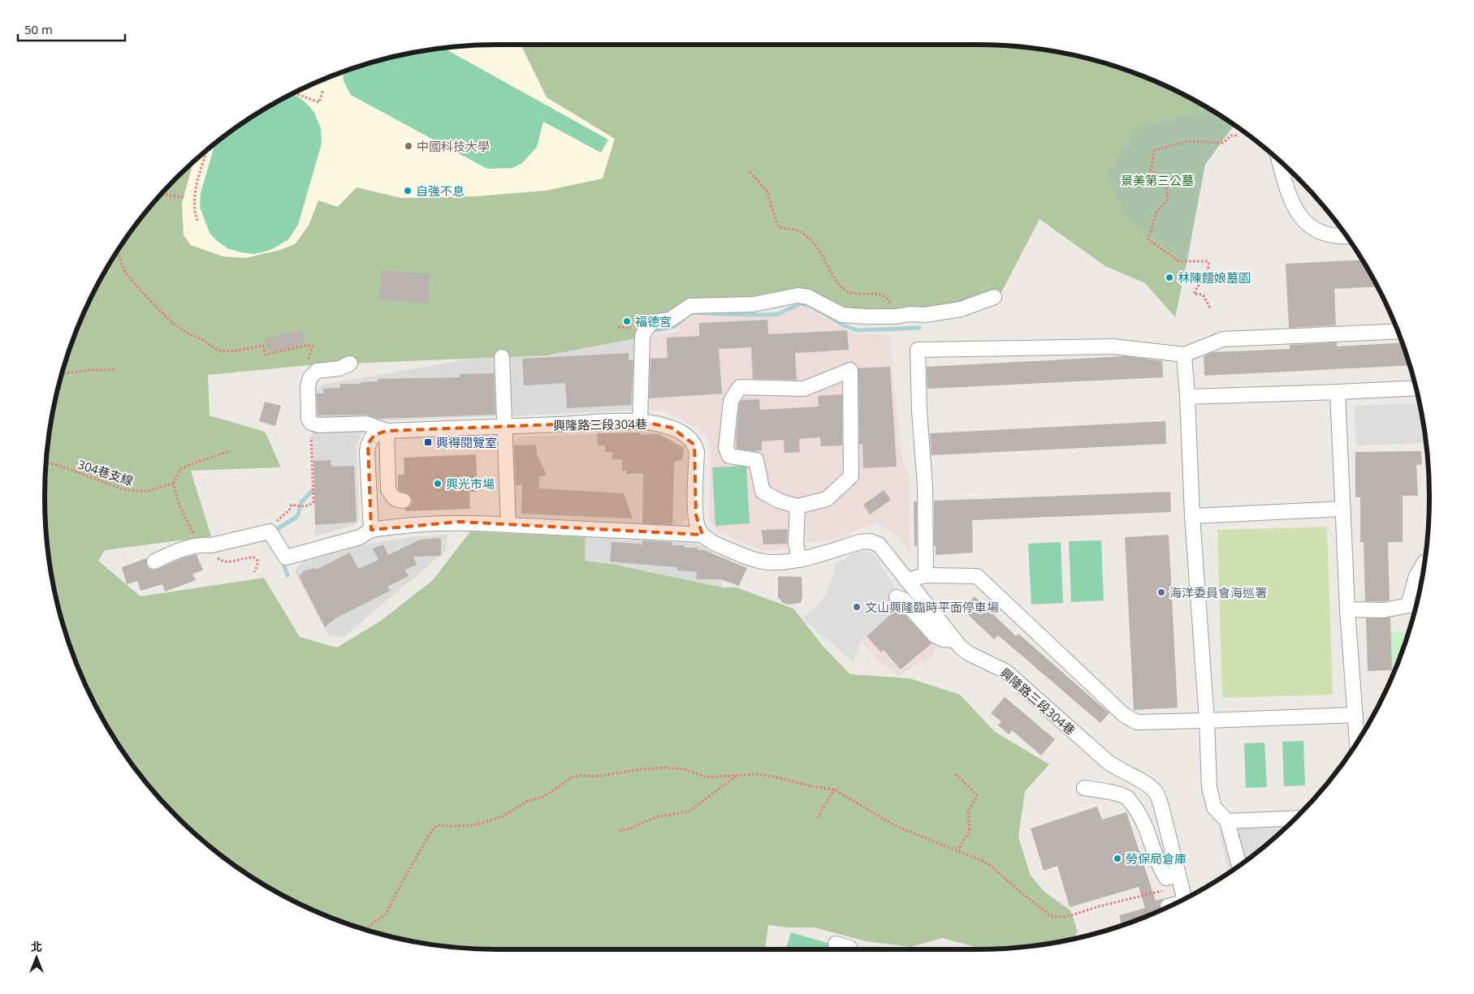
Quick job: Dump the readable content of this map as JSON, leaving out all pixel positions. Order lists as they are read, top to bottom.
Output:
{
  "streets": {
    "street": ["興隆路三段304巷"],
    "path": ["304巷支線"]
  },
  "parks": ["景美第三公墓"],
  "places": {
    "other": [
      "中國科技大學",
      "自強不息",
      "林陳麵娘墓園",
      "福德宮",
      "興光市場",
      "海洋委員會海巡署",
      "文山興隆臨時平面停車場",
      "勞保局倉庫"
    ],
    "transit": ["興得閱覽室"]
  },
  "scale_bar": "50 m",
  "north": "top"
}
